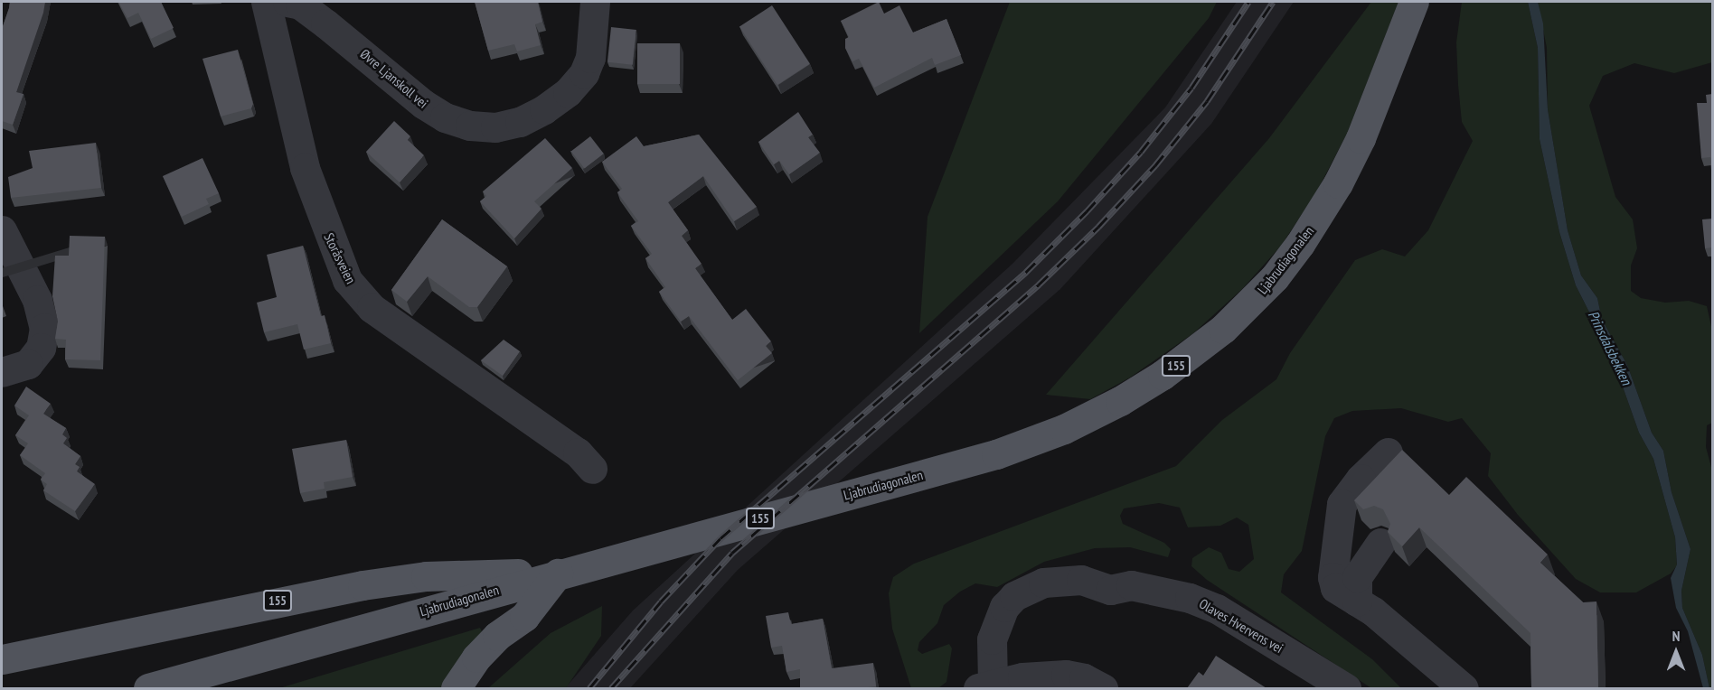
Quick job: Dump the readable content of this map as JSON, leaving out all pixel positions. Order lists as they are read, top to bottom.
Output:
{
  "streets": {
    "main road": ["Ljabrudiagonalen", "155"],
    "street": ["Øvre Ljanskoll vei", "Storåsveien", "Olaves Hvervens vei"]
  },
  "crossings": [
    ["Ljabrudiagonalen", "155"]
  ],
  "water": ["Prinsdalsbekken"],
  "north": "top"
}
